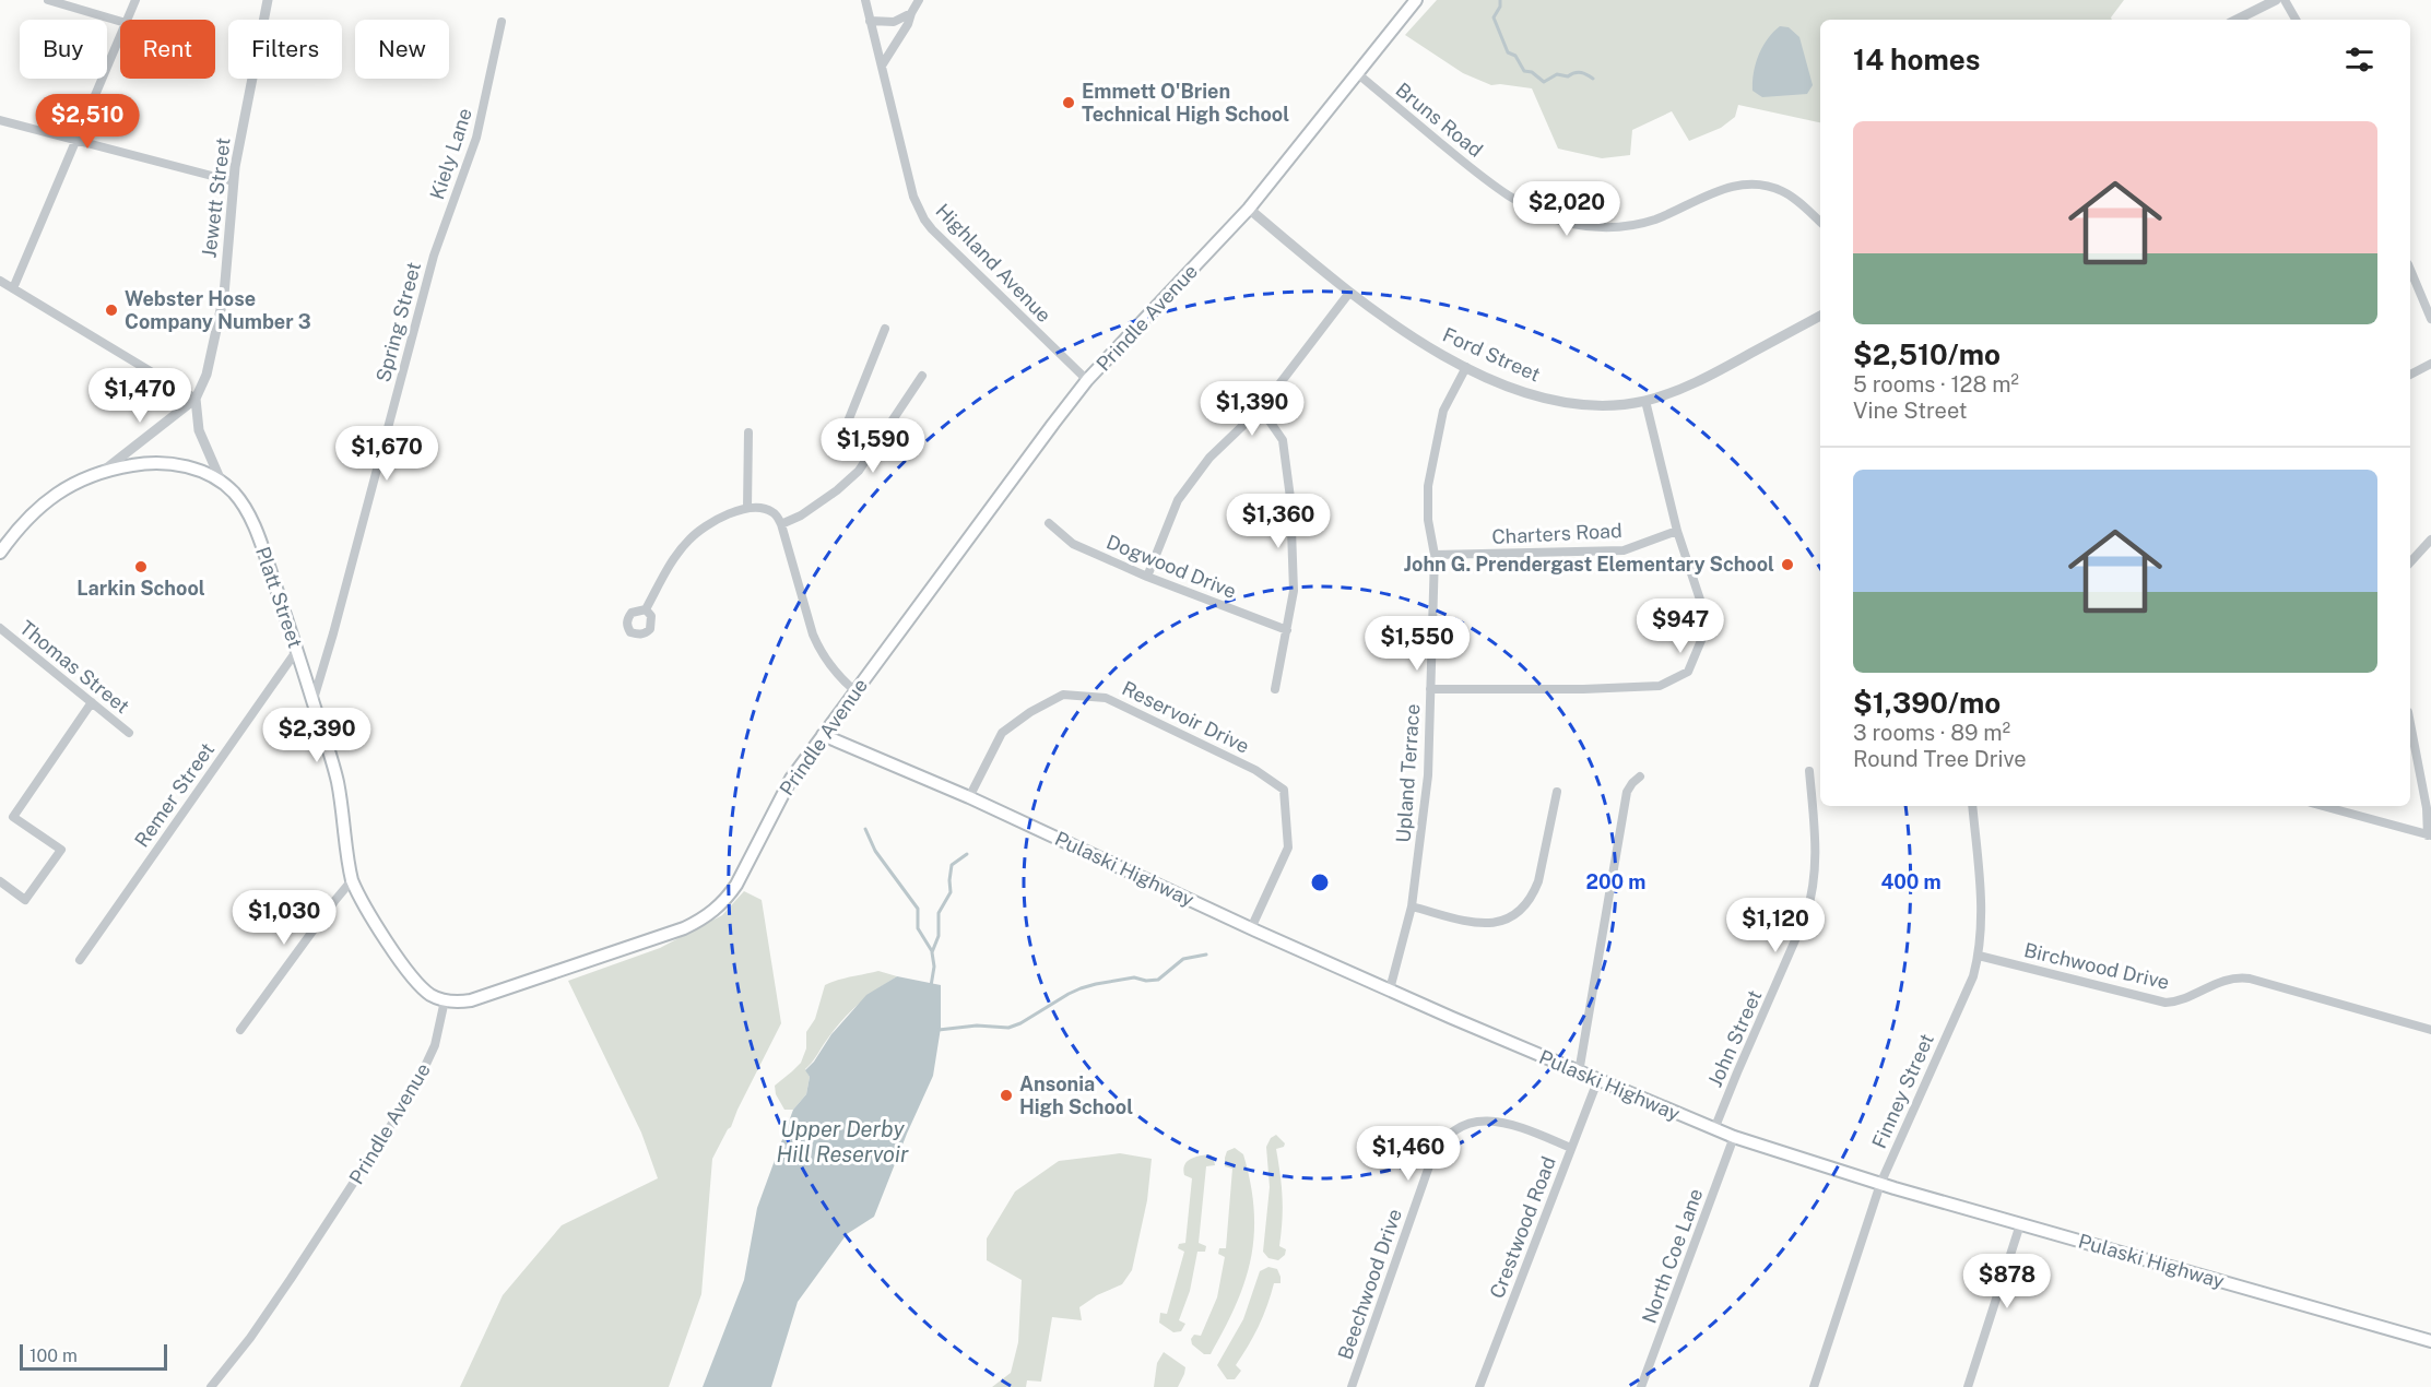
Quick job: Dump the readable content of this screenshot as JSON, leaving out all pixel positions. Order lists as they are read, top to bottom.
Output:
{
  "streets": {
    "main road": ["Prindle Avenue", "Platt Street", "Pulaski Highway"],
    "street": [
      "Bruns Road",
      "Kiely Lane",
      "Jewett Street",
      "Highland Avenue",
      "Spring Street",
      "Ford Street",
      "Charters Road",
      "Dogwood Drive",
      "Thomas Street",
      "Reservoir Drive",
      "Upland Terrace",
      "Remer Street",
      "Birchwood Drive",
      "John Street",
      "Finney Street",
      "Crestwood Road",
      "North Coe Lane",
      "Beechwood Drive"
    ]
  },
  "crossings": [
    ["Bruns Road", "Prindle Avenue"],
    ["Kiely Lane", "Spring Street"],
    ["Jewett Street", "Platt Street"],
    ["Highland Avenue", "Prindle Avenue"],
    ["Prindle Avenue", "Ford Street"],
    ["Prindle Avenue", "Platt Street"],
    ["Prindle Avenue", "Pulaski Highway"],
    ["Spring Street", "Platt Street"],
    ["Ford Street", "Upland Terrace"],
    ["Charters Road", "Upland Terrace"],
    ["Platt Street", "Remer Street"],
    ["Reservoir Drive", "Pulaski Highway"],
    ["Upland Terrace", "Pulaski Highway"],
    ["Pulaski Highway", "John Street"],
    ["Pulaski Highway", "Finney Street"],
    ["Pulaski Highway", "Crestwood Road"],
    ["Pulaski Highway", "North Coe Lane"],
    ["Birchwood Drive", "Finney Street"],
    ["Crestwood Road", "Beechwood Drive"]
  ],
  "water": ["Upper Derby Hill Reservoir"],
  "places": [
    "Emmett O'Brien Technical High School",
    "Webster Hose Company Number 3",
    "John G. Prendergast Elementary School",
    "Larkin School",
    "Ansonia High School"
  ],
  "scale_bar": "100 m",
  "page": {
    "chip": [
      "Buy",
      "Rent",
      "Filters",
      "New"
    ],
    "heading": "14 homes",
    "price": [
      "$2,510",
      "$2,020",
      "$1,470",
      "$1,390",
      "$1,590",
      "$1,670",
      "$1,360",
      "$947",
      "$1,550",
      "$2,390",
      "$1,030",
      "$1,120",
      "$1,460",
      "$878"
    ],
    "list": [
      {
        "name": "$2,510/mo",
        "note": "5 rooms · 128 m² · Vine Street"
      },
      {
        "name": "$1,390/mo",
        "note": "3 rooms · 89 m² · Round Tree Drive"
      }
    ],
    "scale": "100 m"
  },
  "rings": ["200 m", "400 m"]
}
